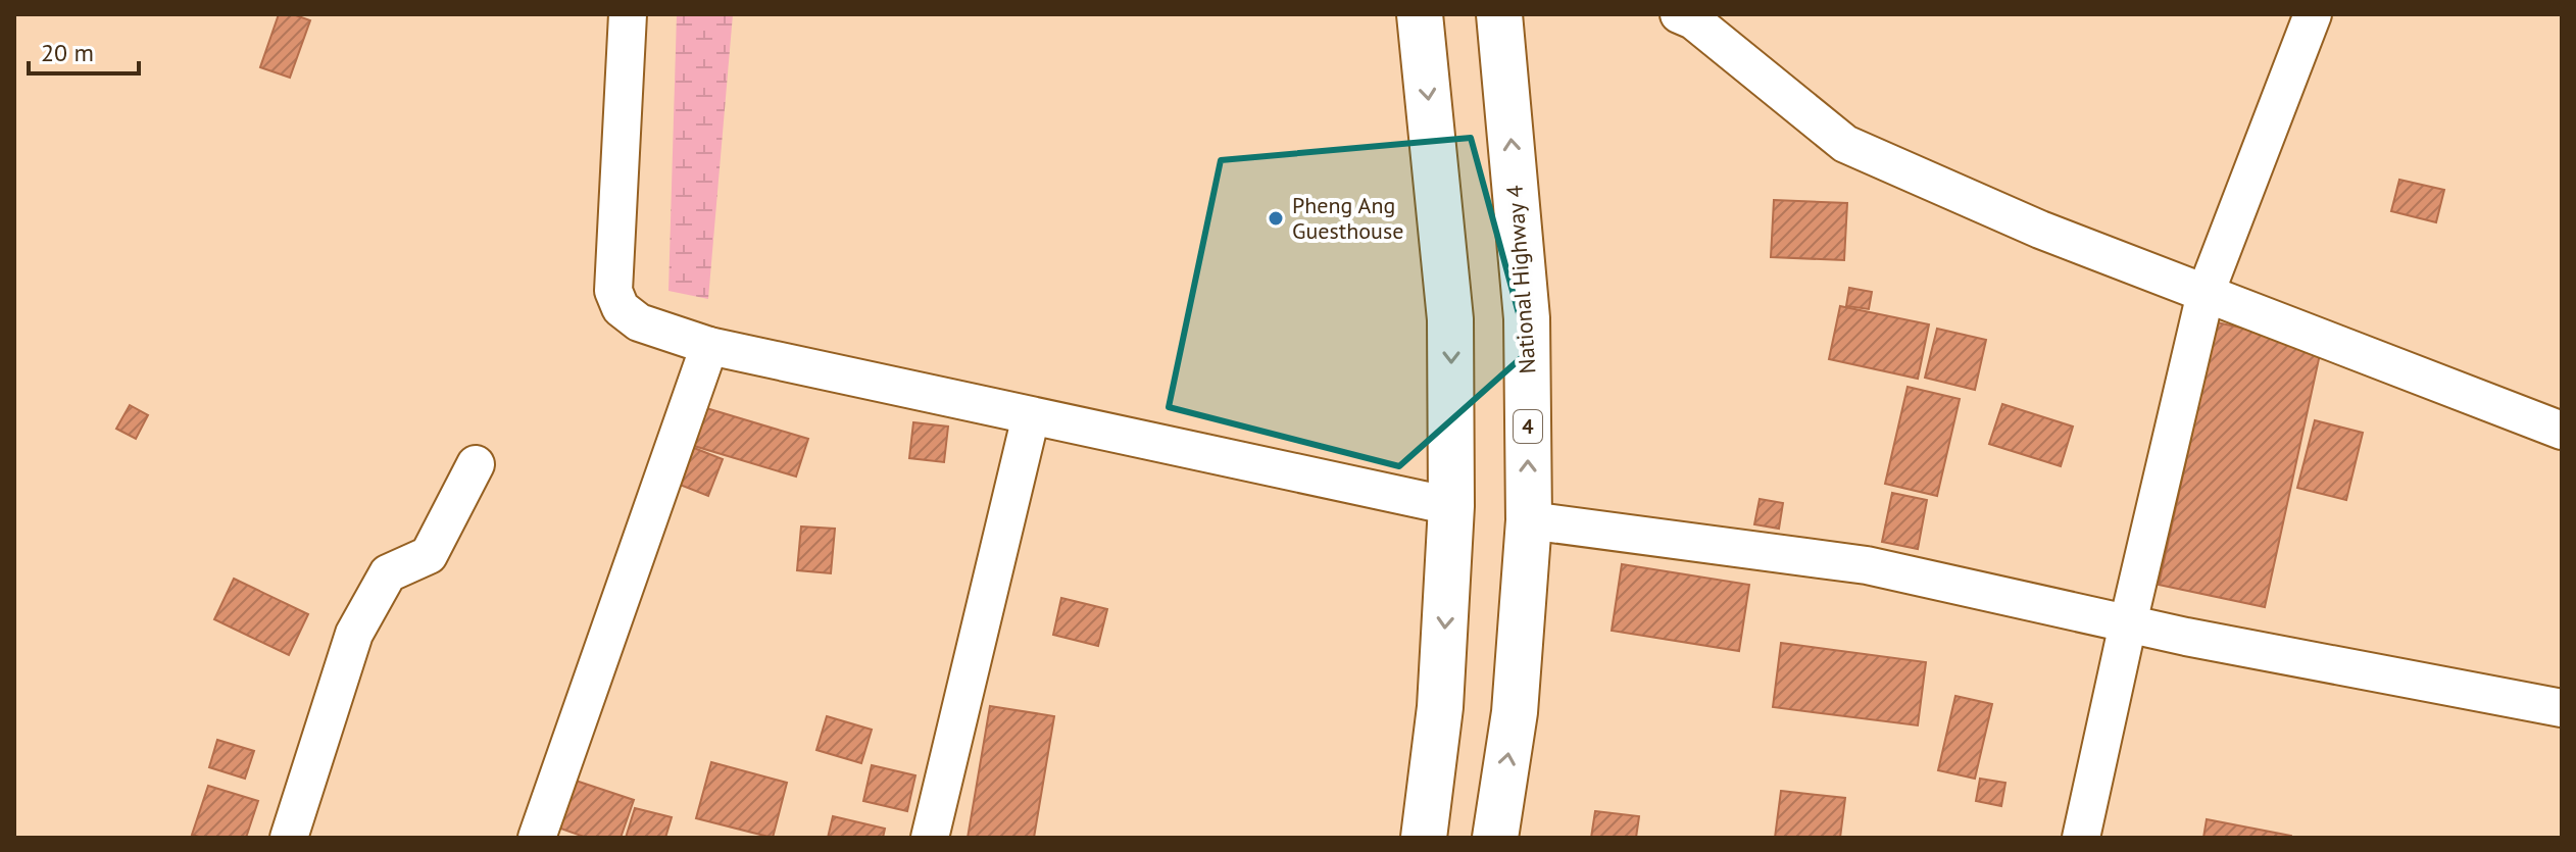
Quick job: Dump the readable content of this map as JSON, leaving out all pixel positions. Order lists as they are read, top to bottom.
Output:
{
  "streets": {
    "highway": ["National Highway 4", "4"]
  },
  "places": ["Pheng Ang Guesthouse"],
  "scale_bar": "20 m"
}
